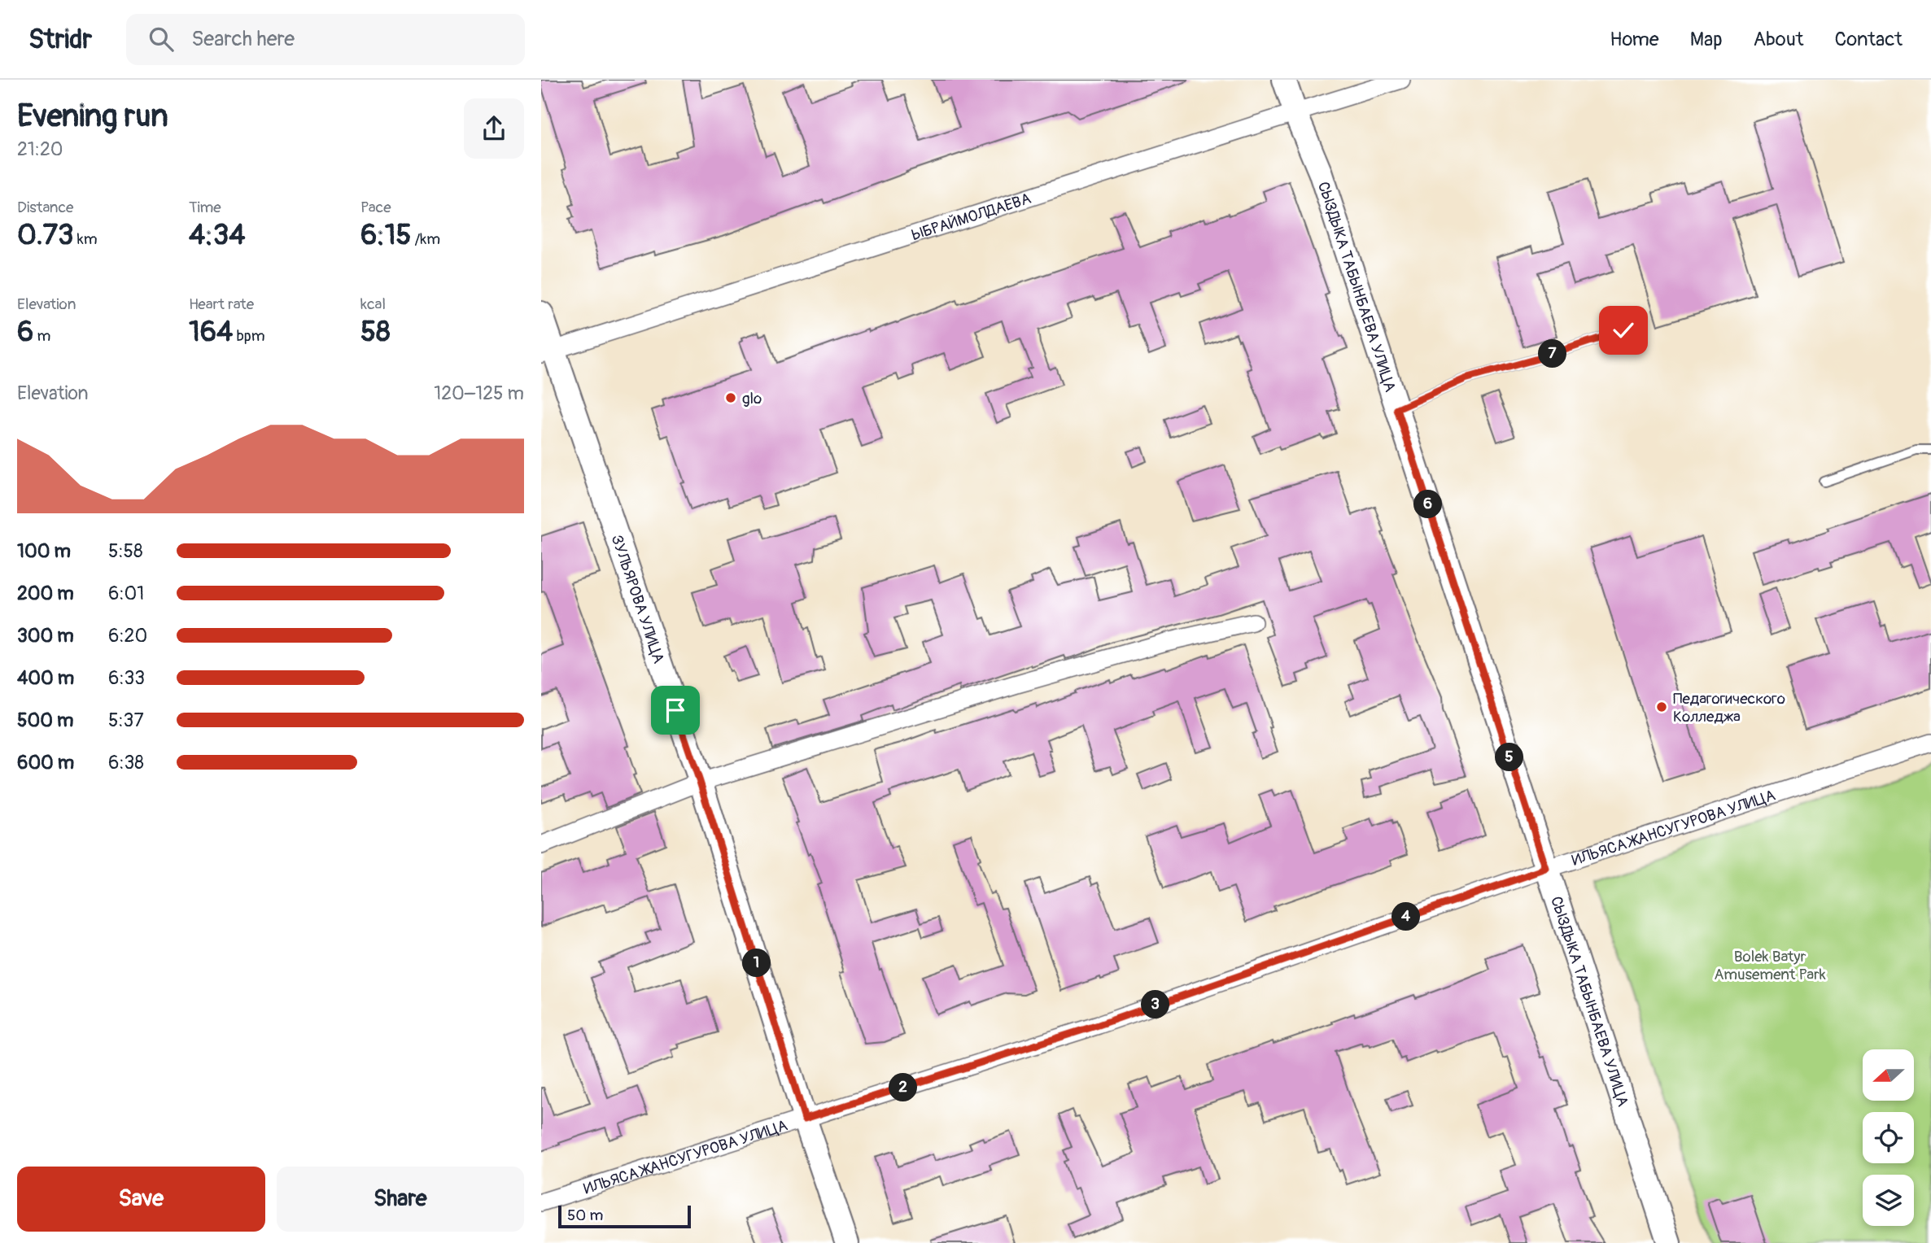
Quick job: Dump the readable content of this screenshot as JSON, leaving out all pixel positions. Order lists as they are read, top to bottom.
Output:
{
  "streets": {
    "street": [
      "ЫБРАЙМОЛДАЕВА",
      "СЫЗДЫКА ТАБЫНБАЕВА УЛИЦА",
      "ЗУЛЬЯРОВА УЛИЦА",
      "ИЛЬЯСА ЖАНСУГУРОВА УЛИЦА"
    ]
  },
  "crossings": [
    ["ЫБРАЙМОЛДАЕВА", "СЫЗДЫКА ТАБЫНБАЕВА УЛИЦА"],
    ["ЫБРАЙМОЛДАЕВА", "ЗУЛЬЯРОВА УЛИЦА"],
    ["СЫЗДЫКА ТАБЫНБАЕВА УЛИЦА", "ИЛЬЯСА ЖАНСУГУРОВА УЛИЦА"],
    ["ЗУЛЬЯРОВА УЛИЦА", "ИЛЬЯСА ЖАНСУГУРОВА УЛИЦА"]
  ],
  "parks": ["Bolek Batyr Amusement Park"],
  "places": ["glo", "Педагогического Колледжа"],
  "scale_bar": "50 m",
  "north": "left",
  "page": {
    "header": "Stridr",
    "search": "Search here",
    "nav": [
      "Home",
      "Map",
      "About",
      "Contact"
    ],
    "heading": ["Evening run", "21:20"],
    "stats": [
      ["Distance", "0.73 km"],
      ["Time", "4:34"],
      ["Pace", "6:15 /km"],
      ["Elevation", "6 m"],
      ["Heart rate", "164 bpm"],
      ["kcal", "58"]
    ],
    "pins": [
      "7",
      "6",
      "5",
      "4",
      "1",
      "3",
      "2"
    ],
    "chart": ["Elevation", "120–125 m"],
    "list": [
      {
        "name": "100 m",
        "note": "5:58"
      },
      {
        "name": "200 m",
        "note": "6:01"
      },
      {
        "name": "300 m",
        "note": "6:20"
      },
      {
        "name": "400 m",
        "note": "6:33"
      },
      {
        "name": "500 m",
        "note": "5:37"
      },
      {
        "name": "600 m",
        "note": "6:38"
      }
    ],
    "buttons": ["Save", "Share"],
    "scale": "50 m"
  }
}
